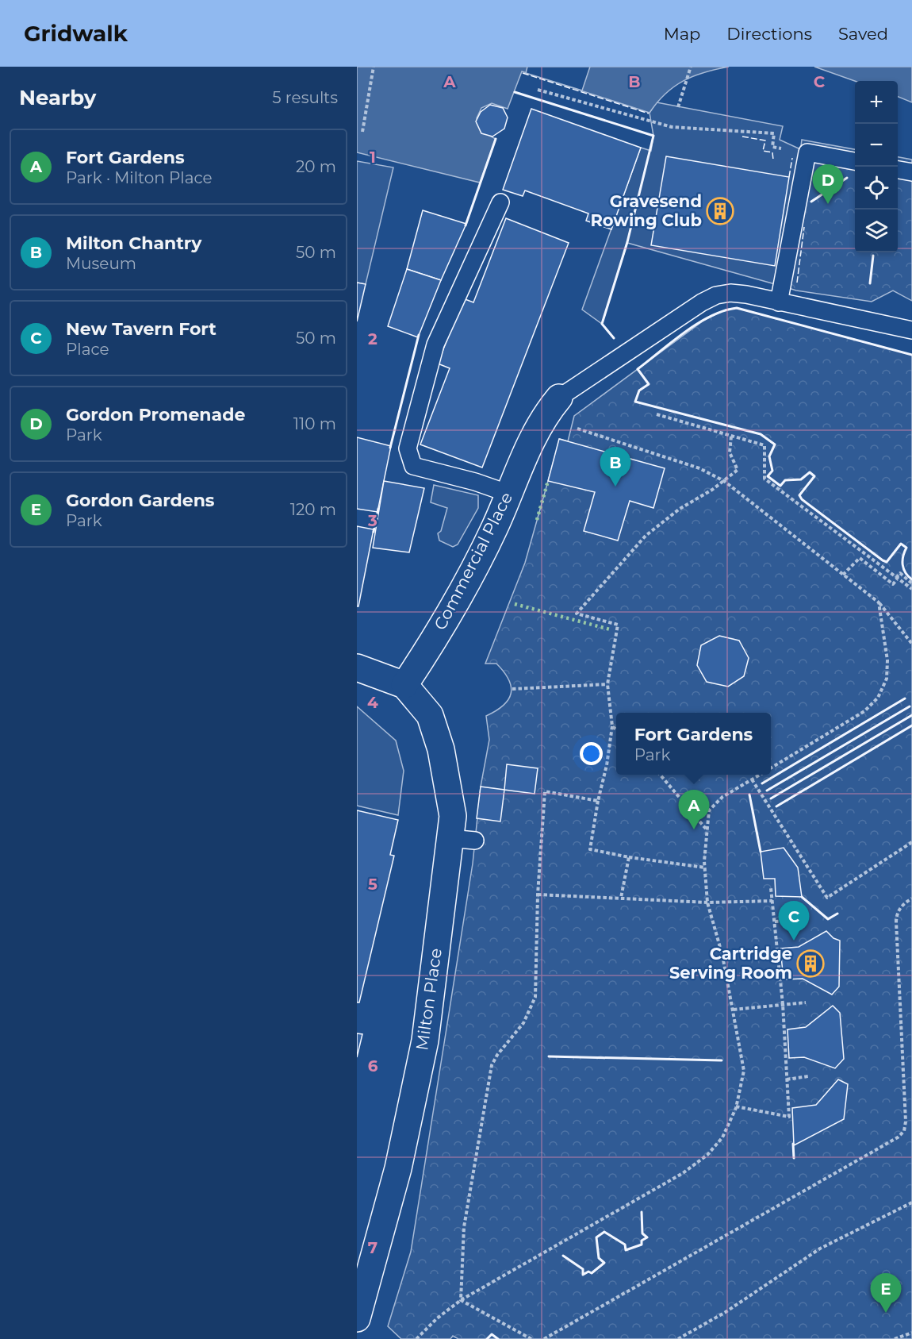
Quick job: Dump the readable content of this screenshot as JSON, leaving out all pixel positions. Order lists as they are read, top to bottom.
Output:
{
  "streets": {
    "street": ["Commercial Place", "Milton Place"]
  },
  "crossings": [
    ["Commercial Place", "Milton Place"]
  ],
  "places": {
    "building": ["Gravesend Rowing Club", "Cartridge Serving Room"]
  },
  "page": {
    "header": "Gridwalk",
    "nav": ["Map", "Directions", "Saved"],
    "heading": ["Nearby", "5 results"],
    "map_buttons": ["+", "−"],
    "list": [
      {
        "mark": "A",
        "name": "Fort Gardens",
        "note": "Park · Milton Place",
        "value": "20 m"
      },
      {
        "mark": "B",
        "name": "Milton Chantry",
        "note": "Museum",
        "value": "50 m"
      },
      {
        "mark": "C",
        "name": "New Tavern Fort",
        "note": "Place",
        "value": "50 m"
      },
      {
        "mark": "D",
        "name": "Gordon Promenade",
        "note": "Park",
        "value": "110 m"
      },
      {
        "mark": "E",
        "name": "Gordon Gardens",
        "note": "Park",
        "value": "120 m"
      }
    ],
    "pins": [
      "D",
      "B",
      "A",
      "C",
      "E"
    ],
    "popup": ["Fort Gardens", "Park"]
  },
  "grid": {
    "columns": ["A", "B", "C"],
    "rows": [
      "1",
      "2",
      "3",
      "4",
      "5",
      "6",
      "7"
    ]
  }
}
